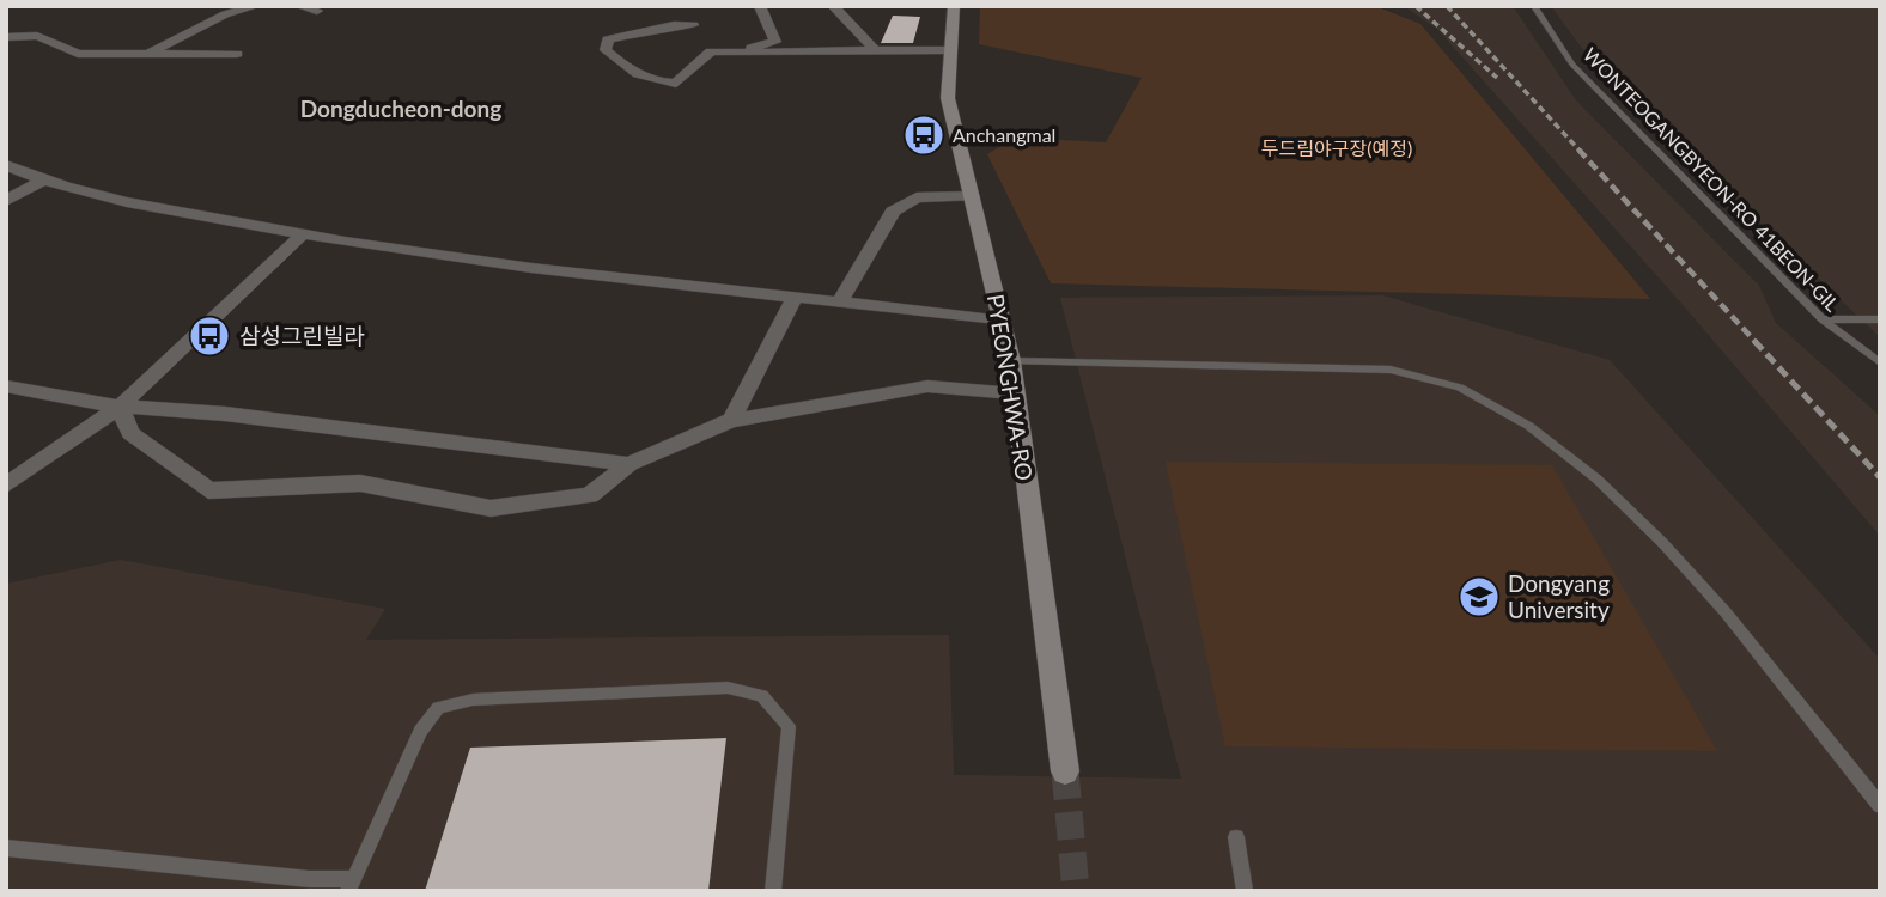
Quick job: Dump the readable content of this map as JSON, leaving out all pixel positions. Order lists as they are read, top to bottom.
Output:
{
  "streets": {
    "main road": ["PYEONGHWA-RO"],
    "lane": ["WONTEOGANGBYEON-RO 41BEON-GIL"]
  },
  "districts": ["Dongducheon-dong"],
  "parks": ["두드림야구장(예정)"],
  "places": {
    "bus stop": ["Anchangmal", "삼성그린빌라"],
    "school or university": ["Dongyang University"]
  }
}
